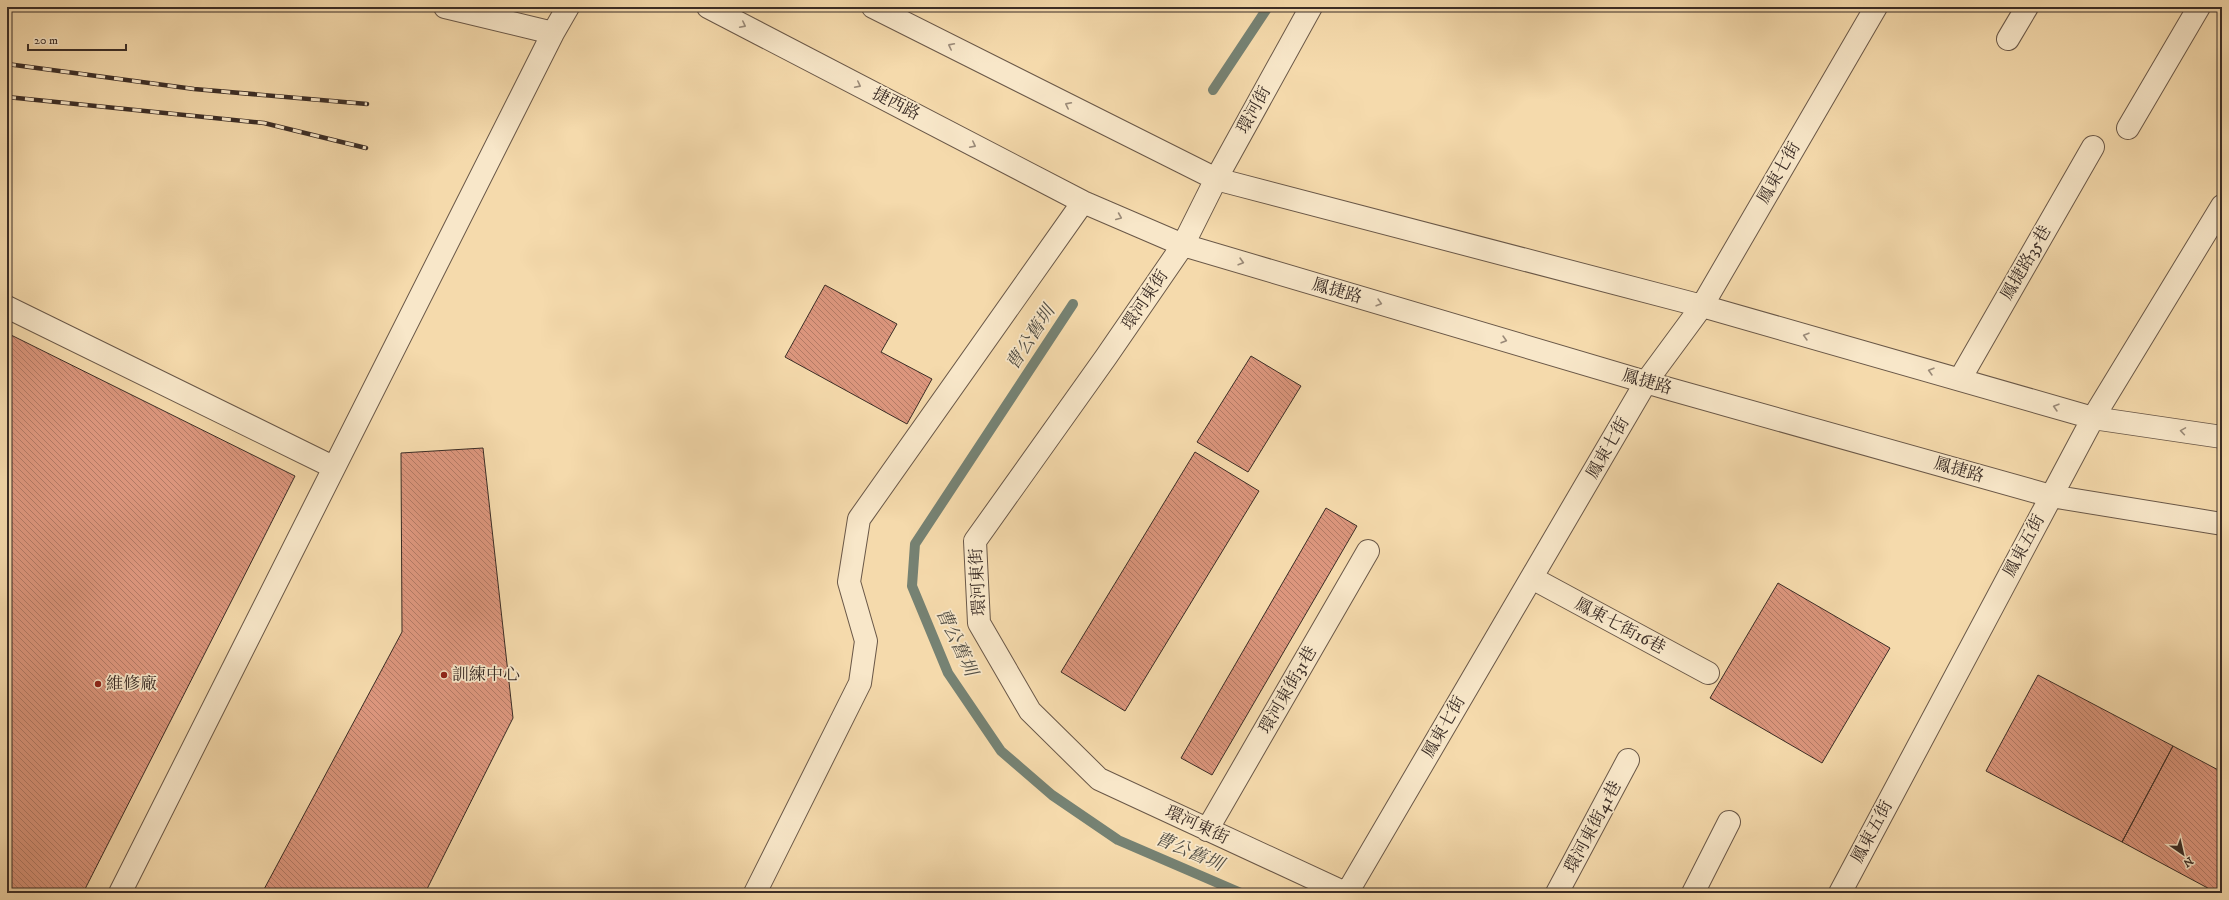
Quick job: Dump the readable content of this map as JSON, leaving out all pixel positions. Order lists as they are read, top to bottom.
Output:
{
  "streets": {
    "street": [
      "捷西路",
      "環河街",
      "鳳東七街",
      "鳳捷路35巷",
      "鳳捷路",
      "環河東街",
      "鳳東五街",
      "鳳東七街16巷",
      "環河東街31巷",
      "環河東街41巷"
    ]
  },
  "crossings": [
    ["捷西路", "鳳捷路"],
    ["環河街", "環河東街"],
    ["鳳東七街", "鳳捷路"],
    ["鳳東七街", "環河東街"],
    ["鳳東七街", "鳳東七街16巷"],
    ["鳳捷路", "環河東街"],
    ["鳳捷路", "鳳東五街"],
    ["環河東街", "環河東街31巷"]
  ],
  "water": ["曹公舊圳"],
  "places": ["訓練中心", "維修廠"],
  "scale_bar": "20 m",
  "north": "bottom right"
}
